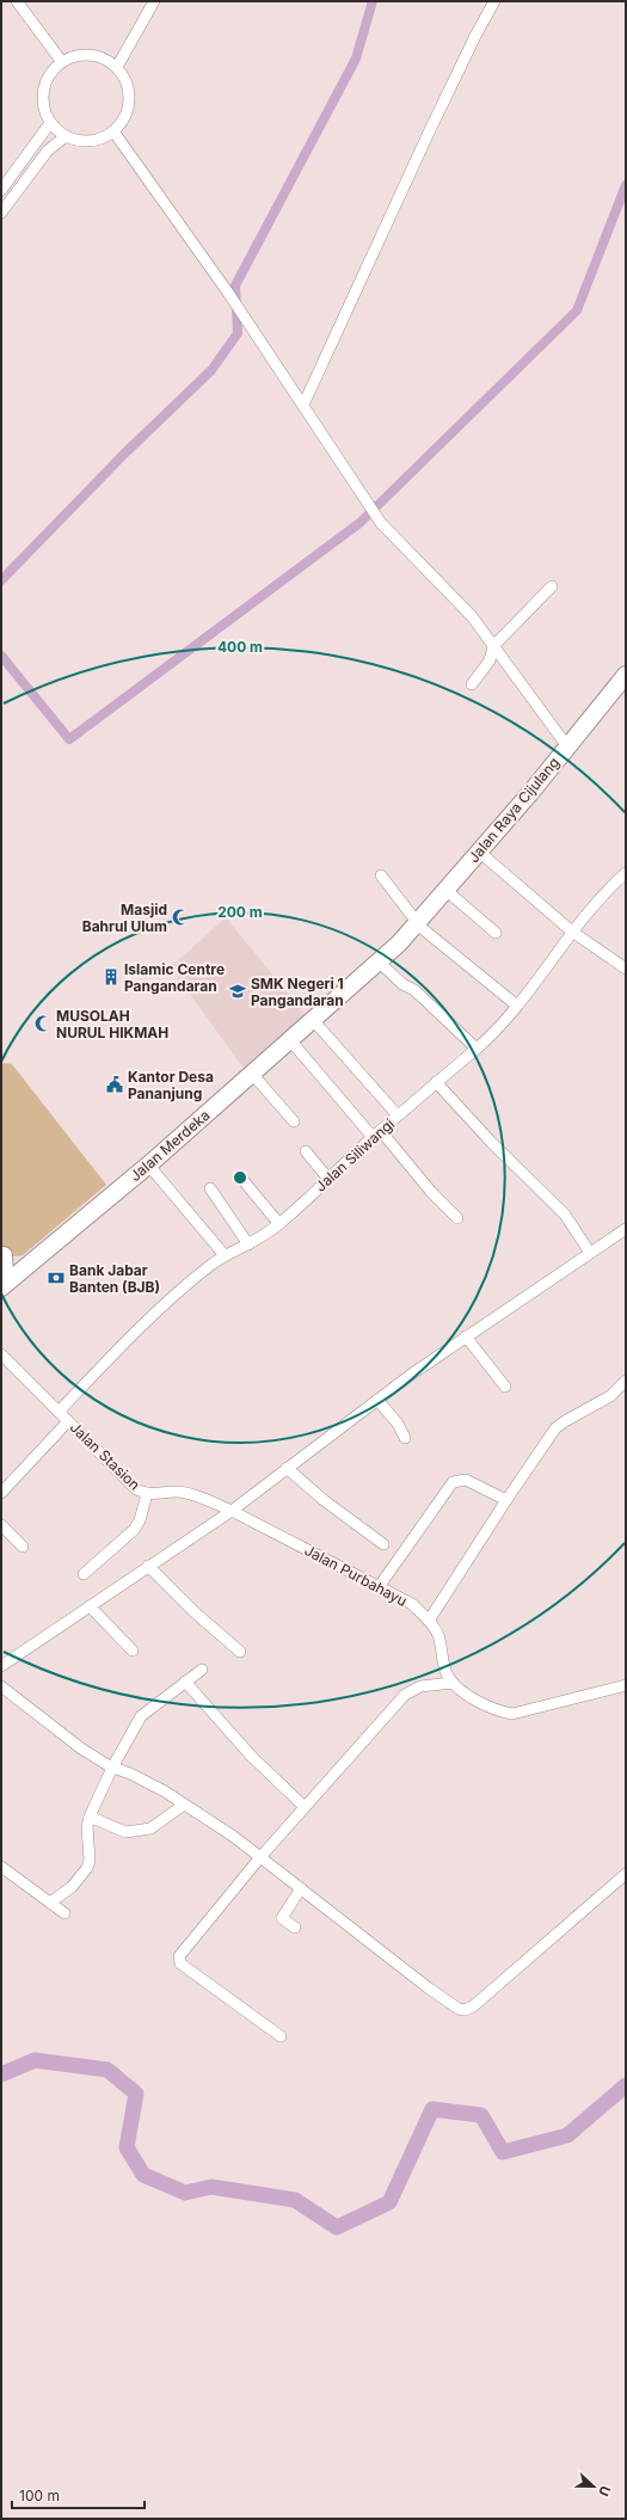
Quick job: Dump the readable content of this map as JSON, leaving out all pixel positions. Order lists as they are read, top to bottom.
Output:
{
  "streets": {
    "highway": ["Jalan Raya Cijulang", "Jalan Merdeka"],
    "street": ["Jalan Siliwangi", "Jalan Stasion", "Jalan Purbahayu"]
  },
  "crossings": [
    ["Jalan Raya Cijulang", "Jalan Merdeka"],
    ["Jalan Siliwangi", "Jalan Stasion"],
    ["Jalan Stasion", "Jalan Purbahayu"]
  ],
  "places": {
    "mosque": ["Masjid Bahrul Ulum", "MUSOLAH NURUL HIKMAH"],
    "building": ["Islamic Centre Pangandaran"],
    "school or university": ["SMK Negeri 1 Pangandaran"],
    "public building": ["Kantor Desa Pananjung"],
    "bank": ["Bank Jabar Banten (BJB)"]
  },
  "scale_bar": "100 m",
  "north": "right",
  "rings": ["400 m", "200 m"]
}
